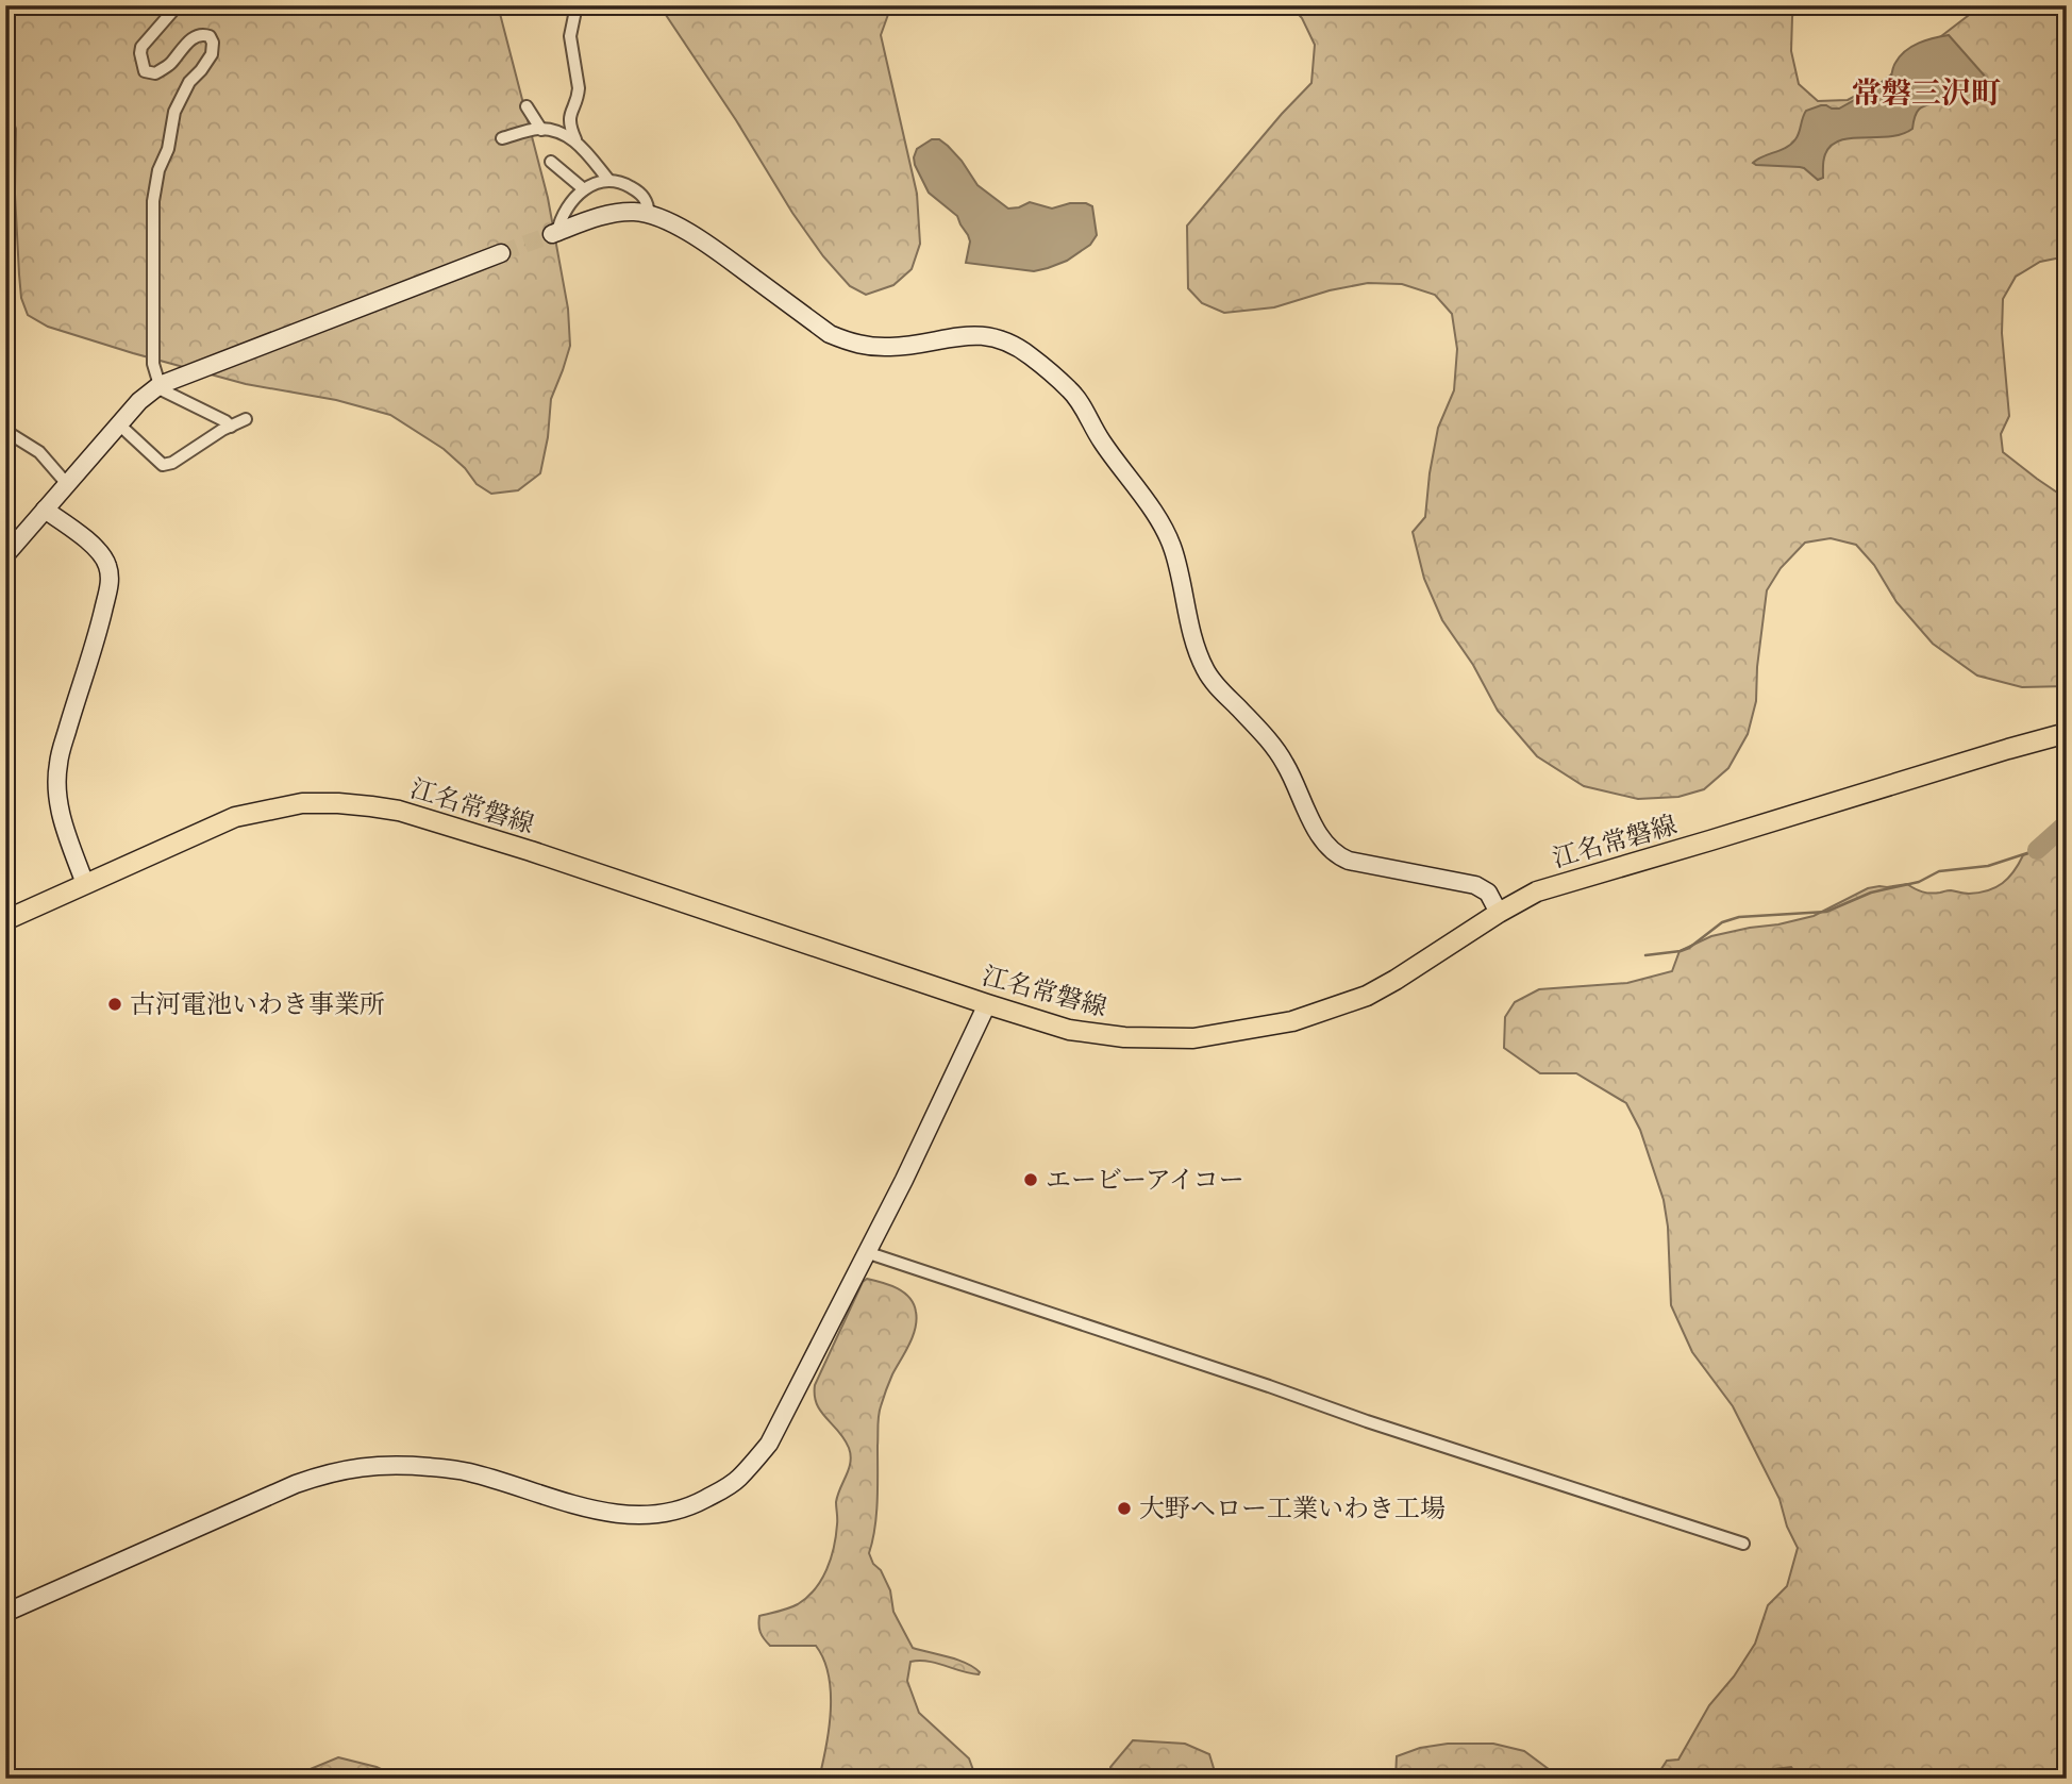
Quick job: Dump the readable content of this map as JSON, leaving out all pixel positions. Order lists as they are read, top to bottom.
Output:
{
  "streets": {
    "main road": ["江名常磐線"]
  },
  "districts": ["常磐三沢町"],
  "places": ["古河電池いわき事業所", "エービーアイコー", "大野ヘロー工業いわき工場"]
}
